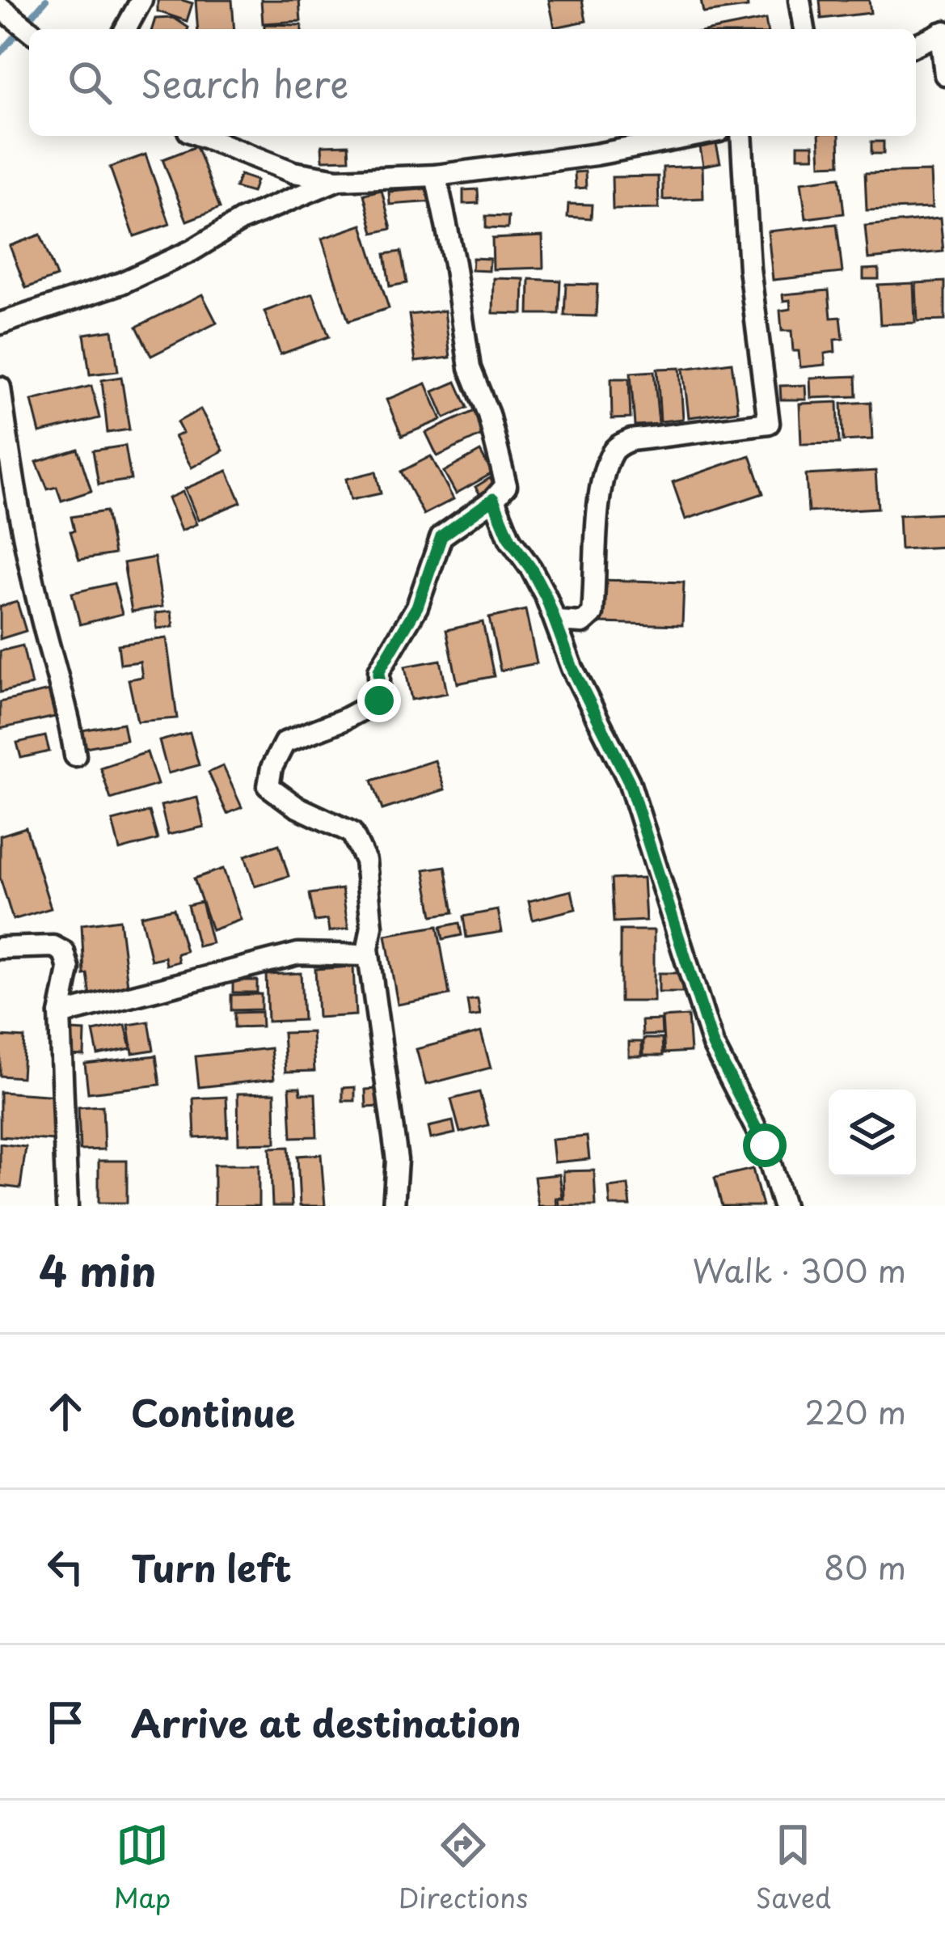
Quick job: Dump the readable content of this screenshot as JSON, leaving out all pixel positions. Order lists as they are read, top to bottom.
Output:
{
  "page": {
    "search": "Search here",
    "heading": ["4 min", "Walk · 300 m"],
    "list": [
      ["Continue", "220 m"],
      ["Turn left", "80 m"],
      "Arrive at destination"
    ],
    "nav": ["Map", "Directions", "Saved"]
  }
}
